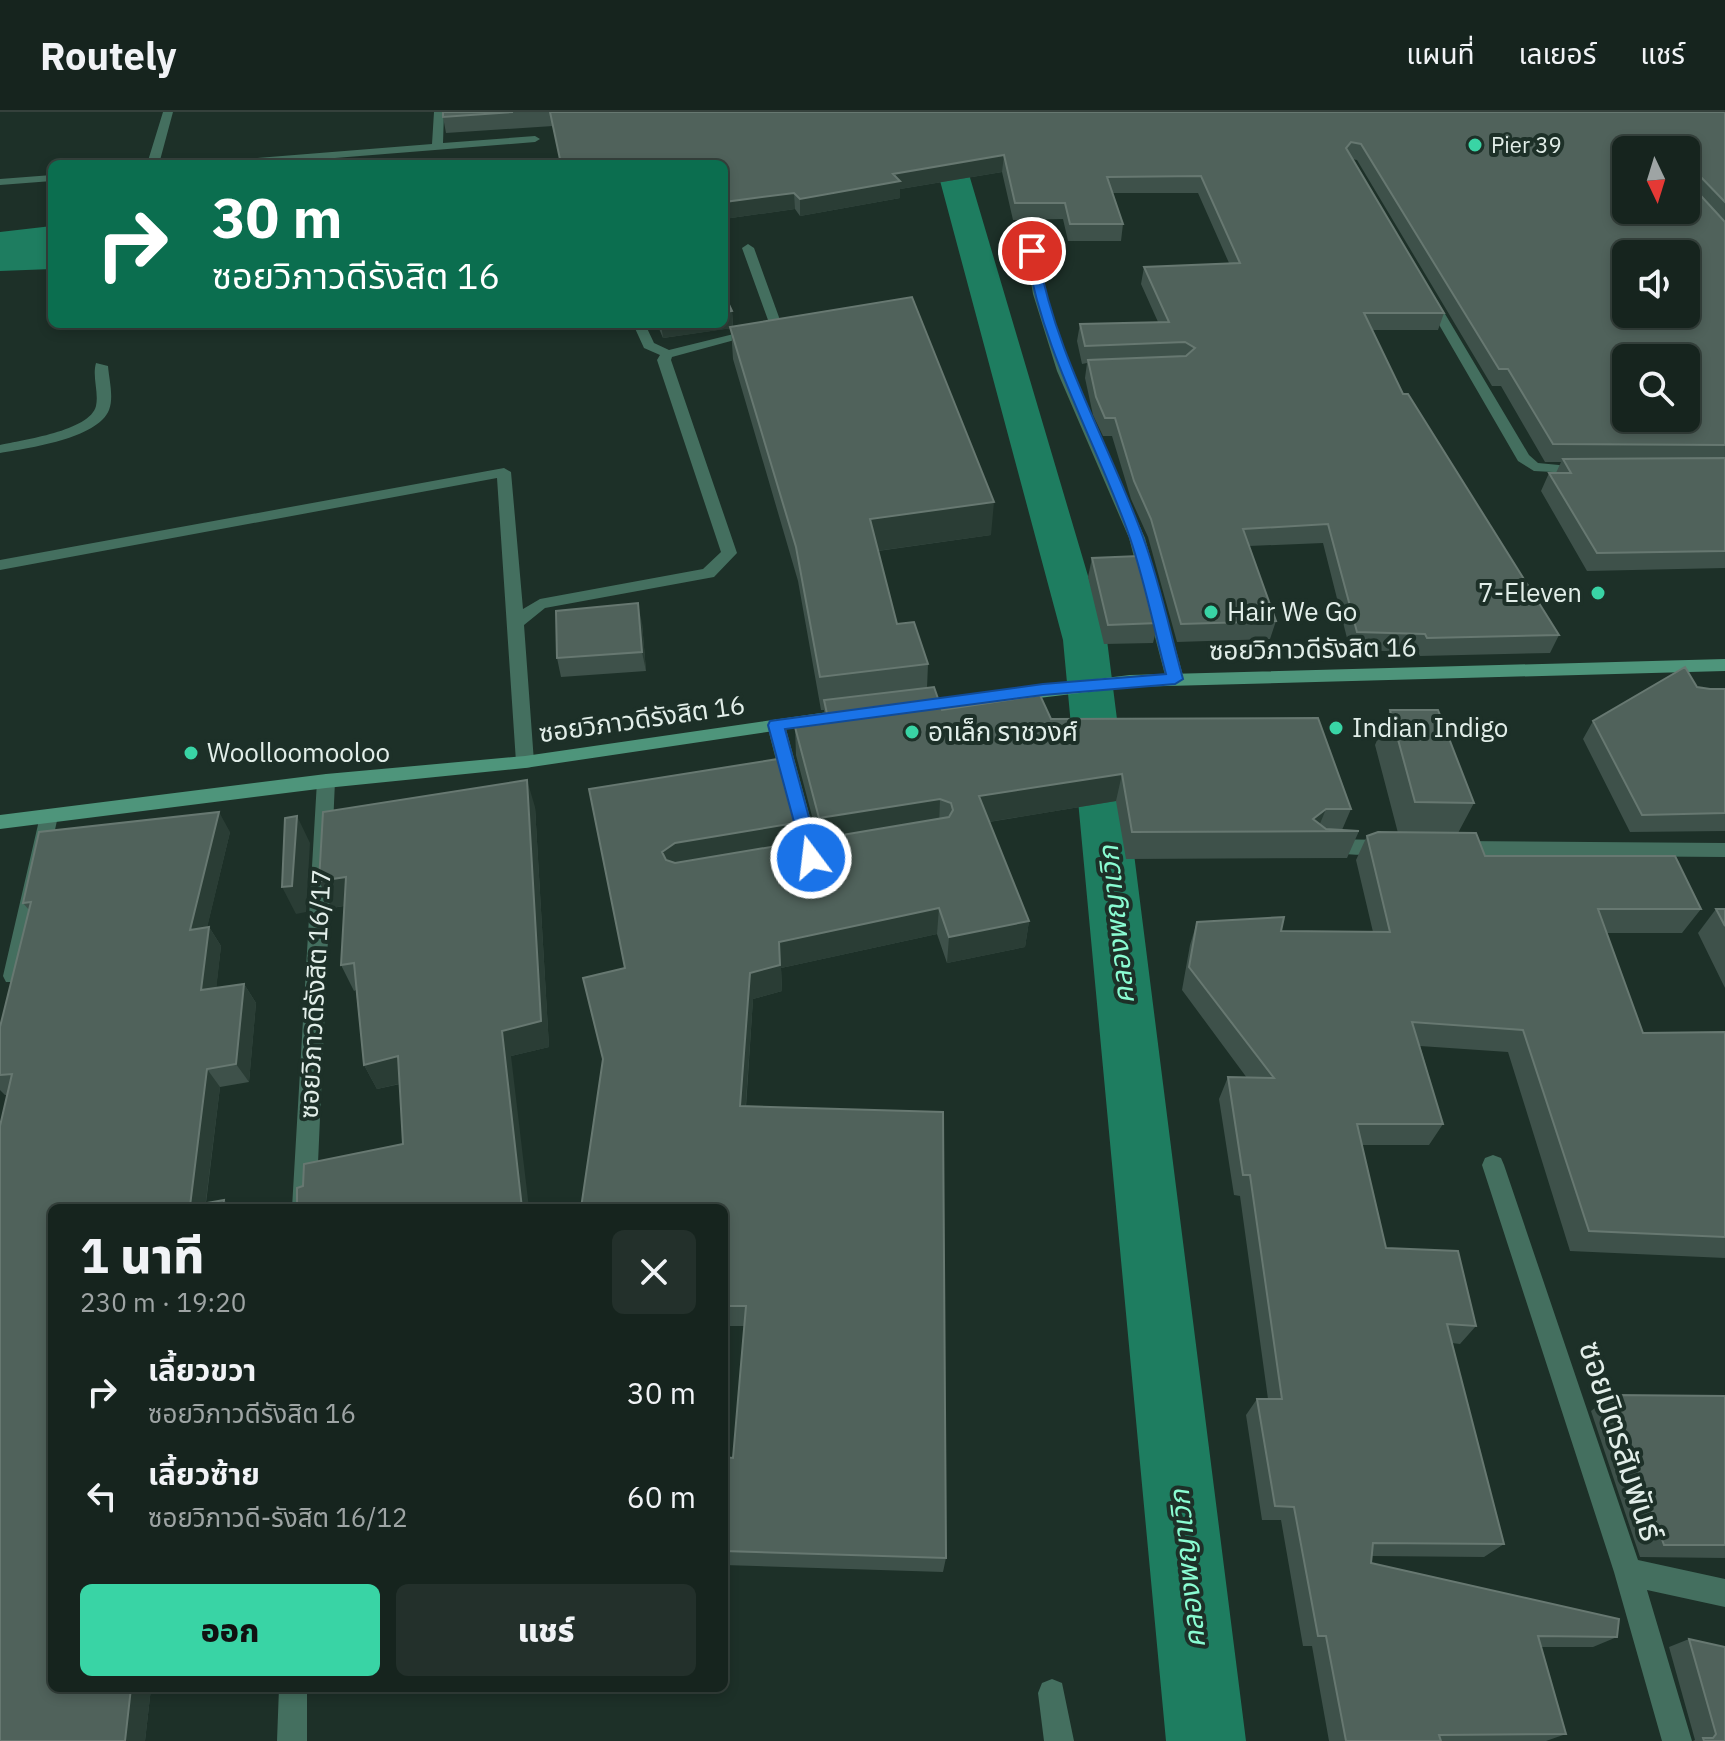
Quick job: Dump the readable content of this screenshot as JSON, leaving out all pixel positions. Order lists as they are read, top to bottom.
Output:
{
  "streets": {
    "street": ["ซอยวิภาวดีรังสิต 16", "ซอยวิภาวดีรังสิต 16/17", "ซอยมิตรสัมพันธ์"]
  },
  "crossings": [
    ["ซอยวิภาวดีรังสิต 16", "ซอยวิภาวดีรังสิต 16/17"]
  ],
  "water": ["คลองพญาเวิก"],
  "places": [
    "Pier 39",
    "7-Eleven",
    "Hair We Go",
    "Indian Indigo",
    "อาเล็ก ราชวงศ์",
    "Woolloomooloo"
  ],
  "north": "bottom",
  "page": {
    "header": "Routely",
    "nav": ["แผนที่", "เลเยอร์", "แชร์"],
    "turn": ["30 m", "ซอยวิภาวดีรังสิต 16"],
    "heading": ["1 นาที", "230 m · 19:20"],
    "list": [
      {
        "name": "เลี้ยวขวา",
        "note": "ซอยวิภาวดีรังสิต 16",
        "value": "30 m"
      },
      {
        "name": "เลี้ยวซ้าย",
        "note": "ซอยวิภาวดี-รังสิต 16/12",
        "value": "60 m"
      }
    ],
    "buttons": ["ออก", "แชร์"]
  }
}
